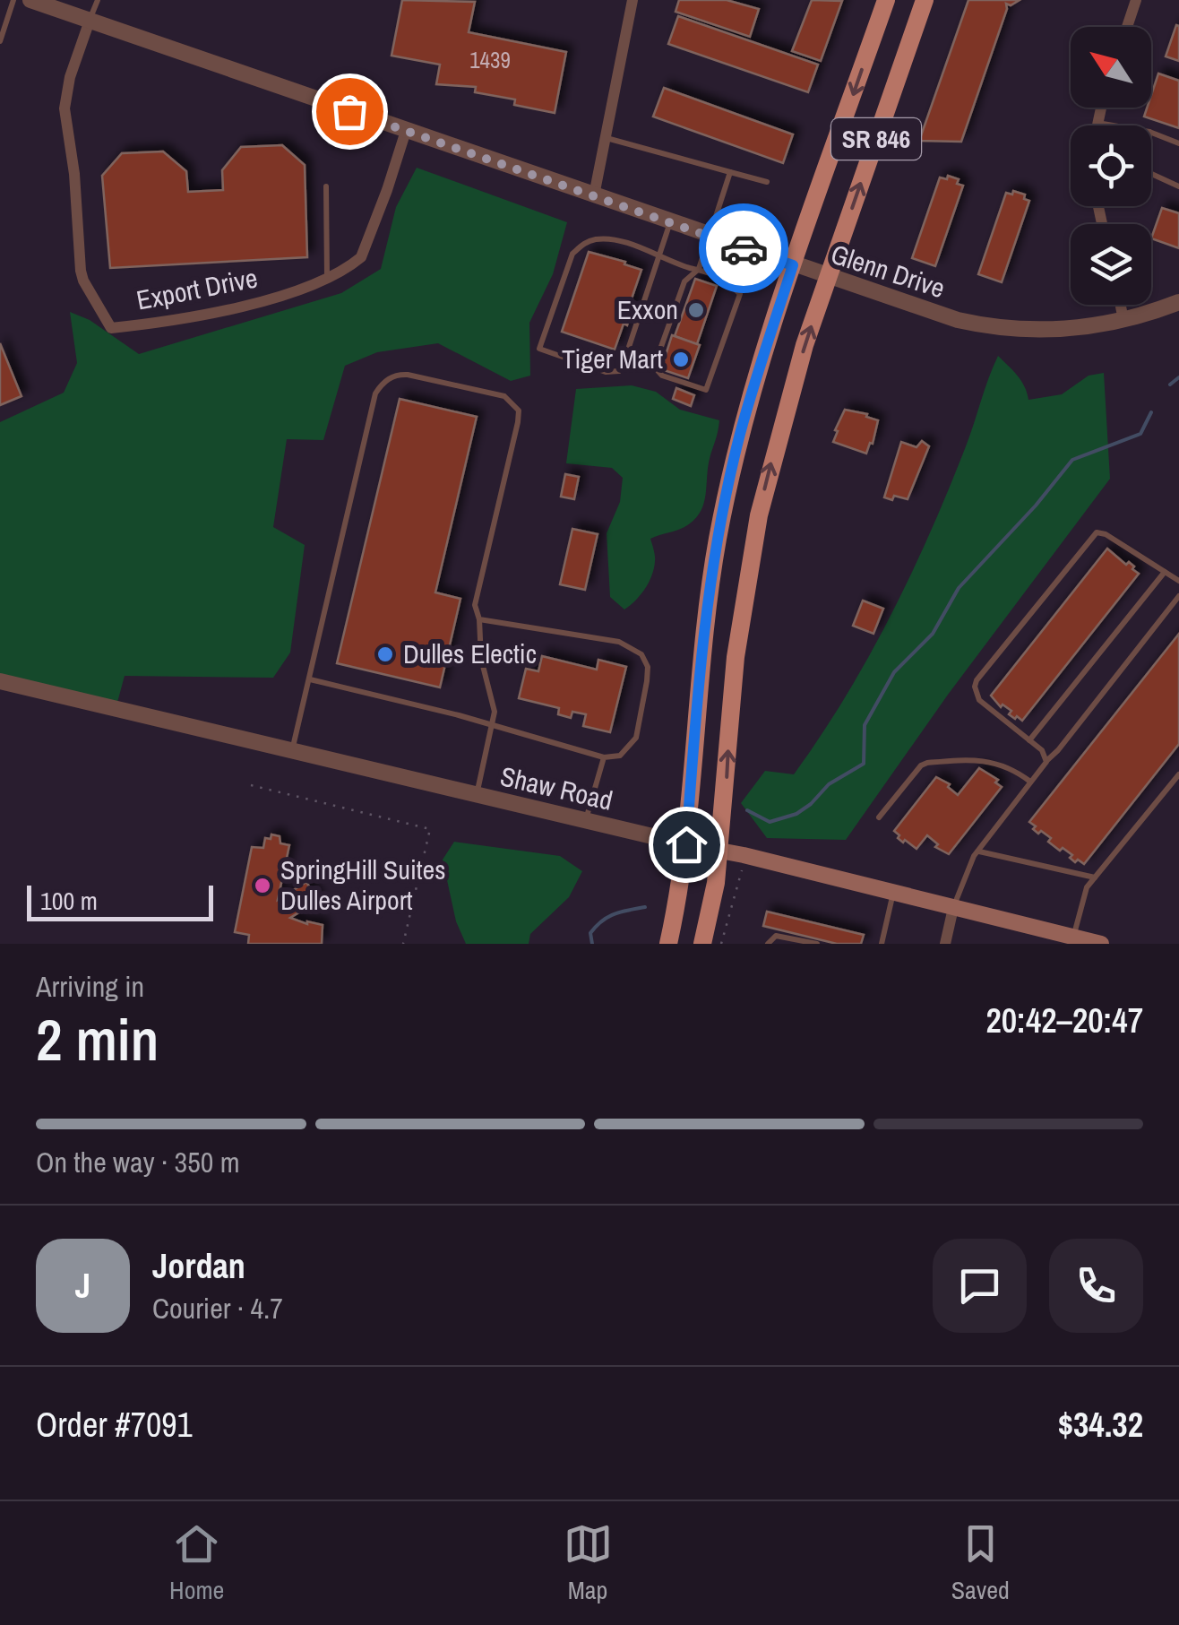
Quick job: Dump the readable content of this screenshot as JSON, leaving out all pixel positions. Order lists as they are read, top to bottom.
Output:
{
  "streets": {
    "main road": ["SR 846", "Shaw Road"],
    "street": ["Glenn Drive", "Export Drive"]
  },
  "crossings": [
    ["SR 846", "Glenn Drive"],
    ["SR 846", "Shaw Road"],
    ["Glenn Drive", "Export Drive"]
  ],
  "places": [
    "Exxon",
    "Tiger Mart",
    "Dulles Electic",
    "SpringHill Suites Dulles Airport"
  ],
  "house_numbers": ["1439"],
  "scale_bar": "100 m",
  "north": "top left",
  "page": {
    "scale": "100 m",
    "heading": ["2 min", "Arriving in", "20:42–20:47"],
    "panel": [
      "Jordan",
      "Courier · 4.7",
      "Order #7091",
      "$34.32"
    ],
    "bar": "On the way · 350 m",
    "round": "J",
    "tabs": ["Home", "Map", "Saved"]
  }
}
